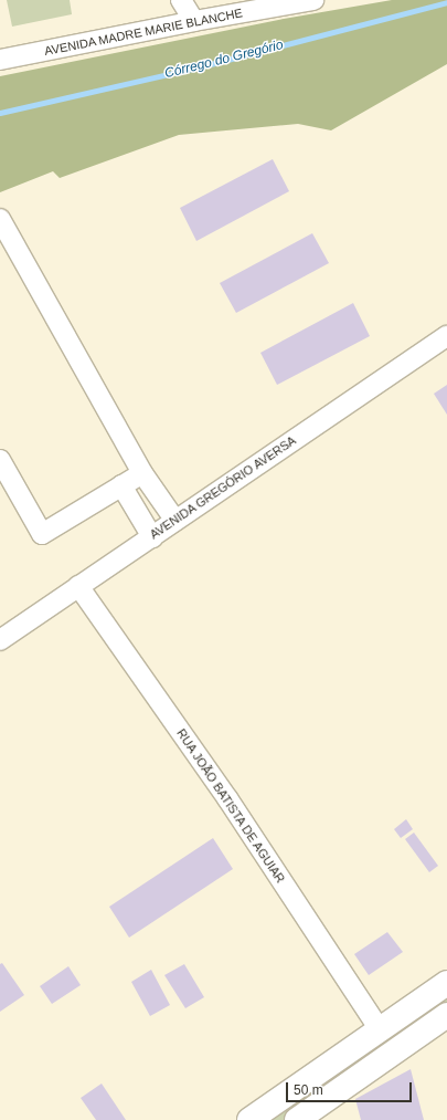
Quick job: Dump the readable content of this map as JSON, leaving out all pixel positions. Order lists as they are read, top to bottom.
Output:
{
  "streets": {
    "street": ["AVENIDA MADRE MARIE BLANCHE", "AVENIDA GREGÓRIO AVERSA", "RUA JOÃO BATISTA DE AGUIAR"]
  },
  "crossings": [
    ["AVENIDA GREGÓRIO AVERSA", "RUA JOÃO BATISTA DE AGUIAR"]
  ],
  "water": ["Córrego do Gregório"],
  "scale_bar": "50 m"
}
